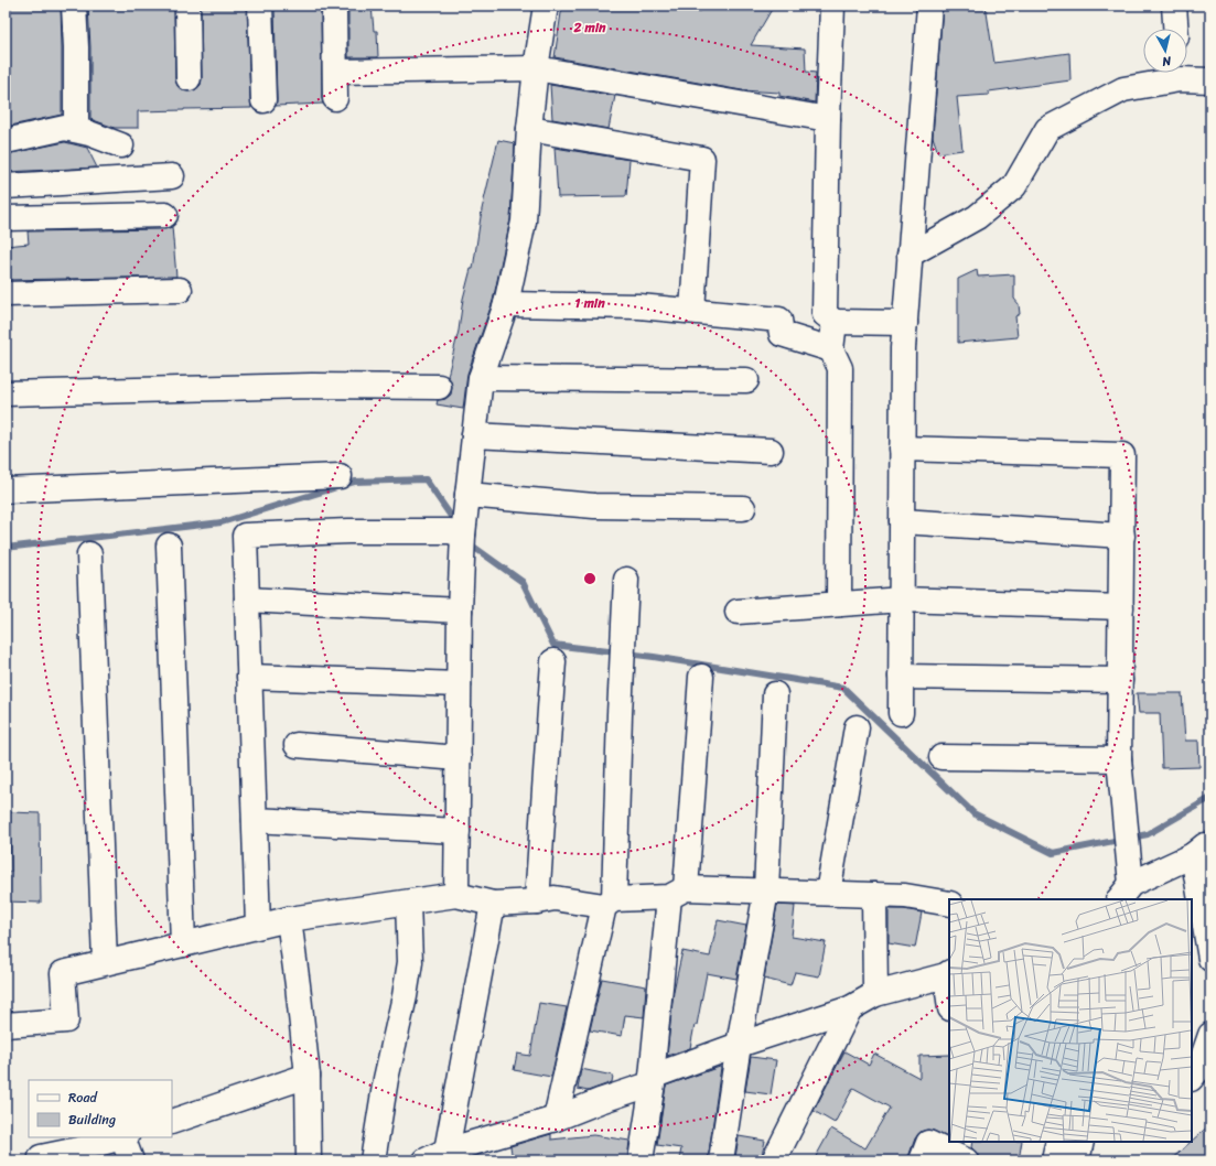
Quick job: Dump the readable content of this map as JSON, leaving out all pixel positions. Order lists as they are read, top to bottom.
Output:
{
  "legend": ["Road", "Building"],
  "north": "bottom",
  "rings": ["2 min", "1 min"]
}
